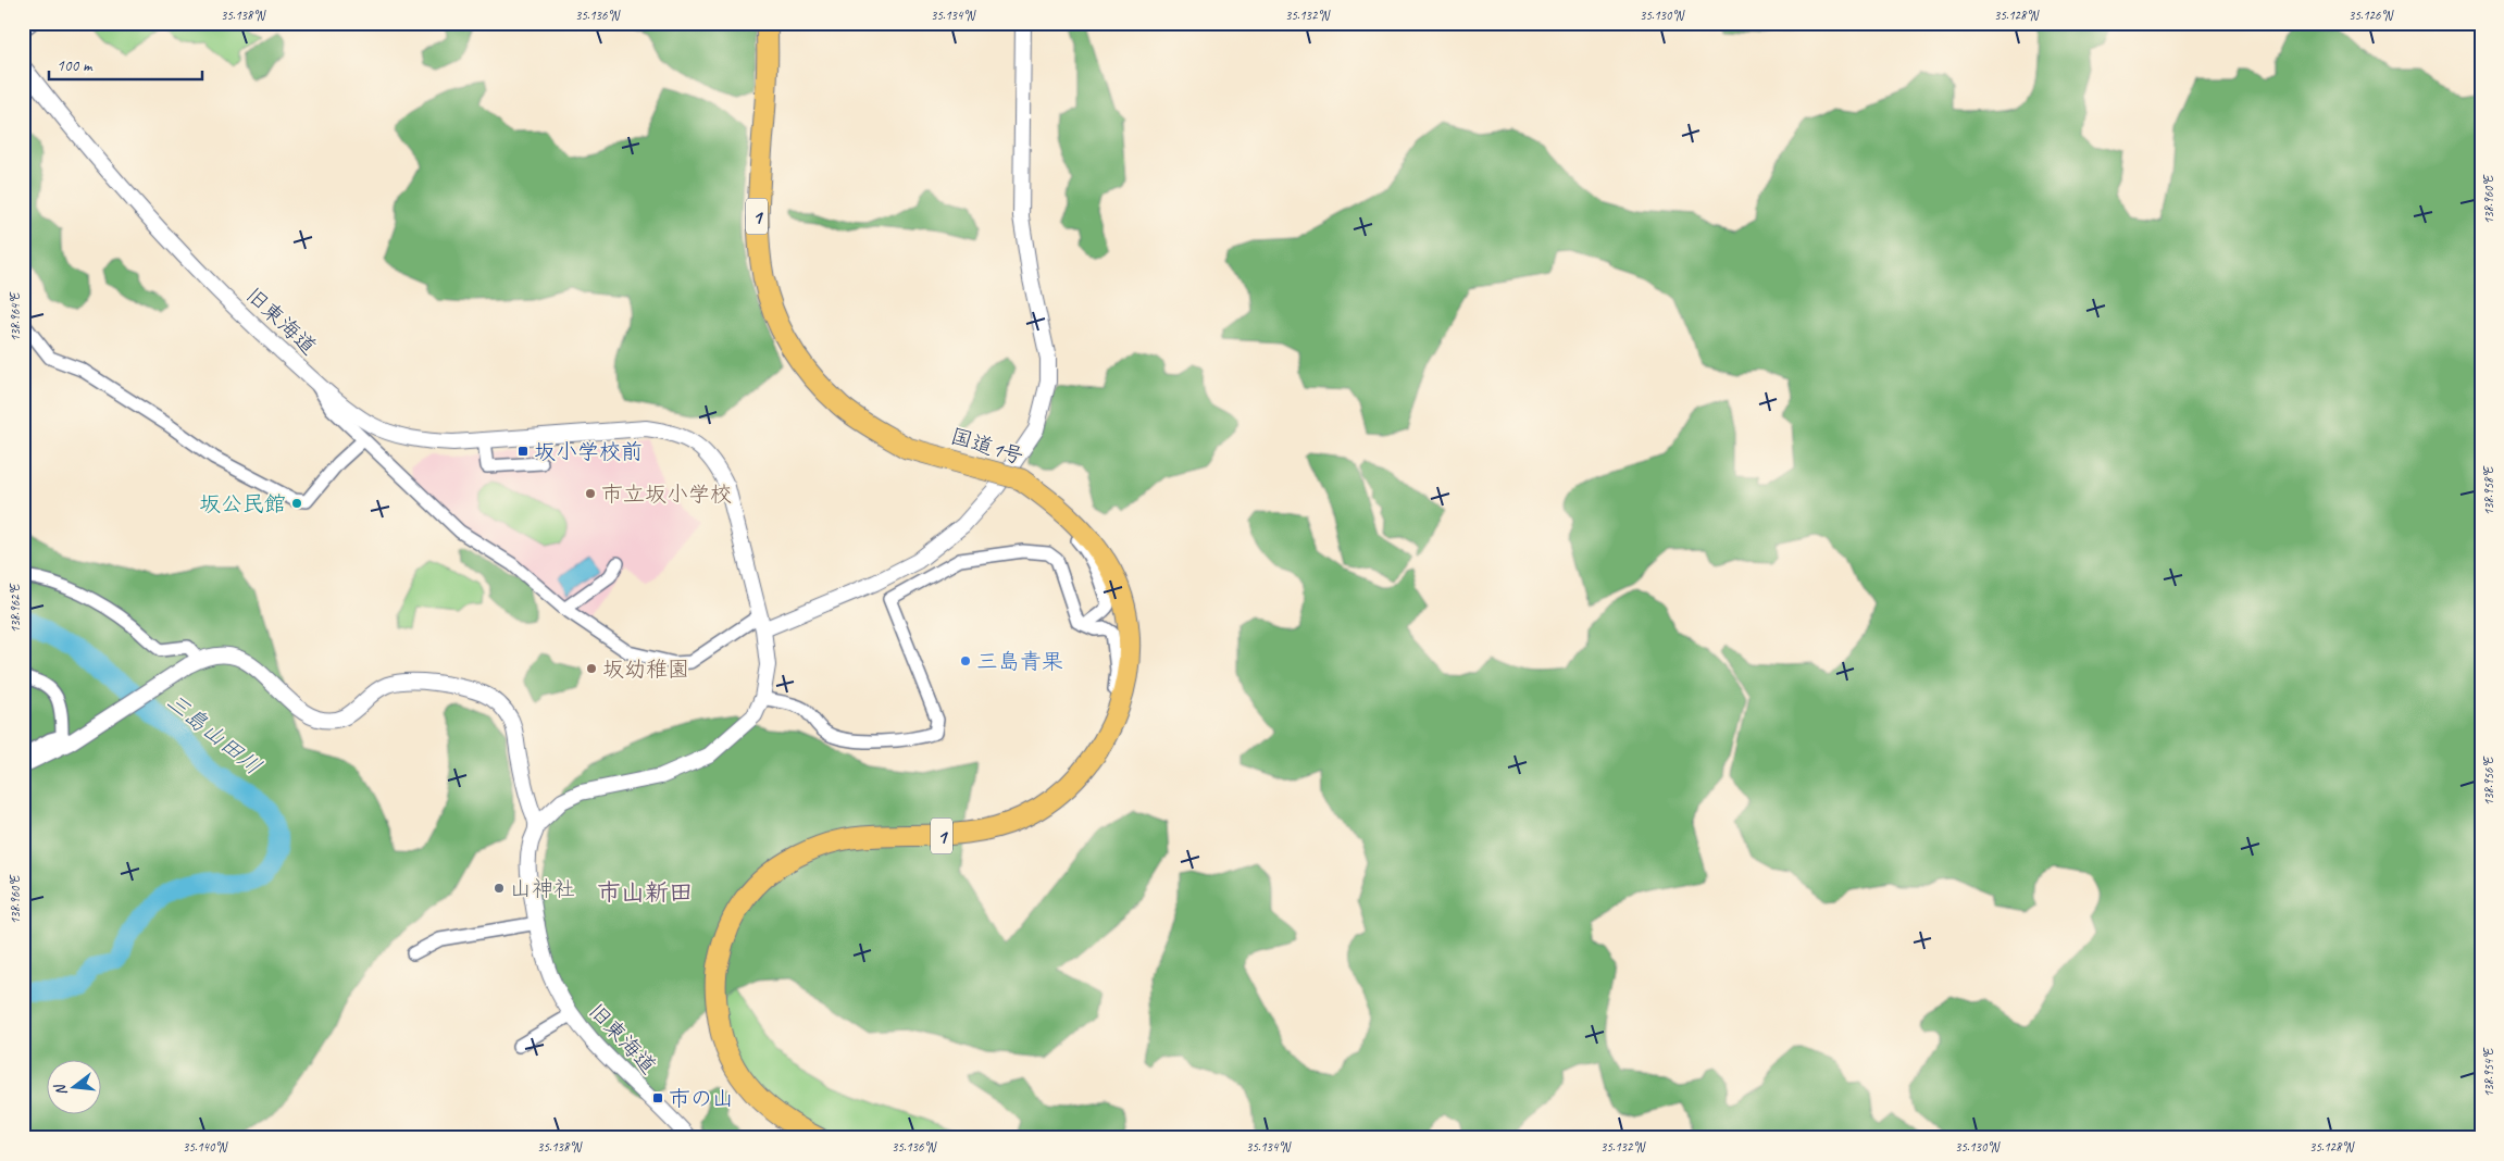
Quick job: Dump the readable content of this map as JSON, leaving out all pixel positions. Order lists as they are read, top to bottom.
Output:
{
  "streets": {
    "highway": ["1", "国道1号"],
    "street": ["旧東海道"]
  },
  "districts": ["市山新田"],
  "water": ["三島山田川"],
  "places": {
    "transit": ["坂小学校前", "市の山"],
    "other": [
      "市立坂小学校",
      "坂公民館",
      "三島青果",
      "坂幼稚園",
      "山神社"
    ]
  },
  "scale_bar": "100 m",
  "north": "left",
  "coordinates": [
    "35.138°N",
    "35.136°N",
    "35.134°N",
    "35.132°N",
    "35.130°N",
    "35.128°N",
    "35.126°N",
    "138.960°E",
    "138.964°E",
    "138.958°E",
    "138.962°E",
    "138.956°E",
    "138.954°E",
    "35.140°N"
  ]
}
